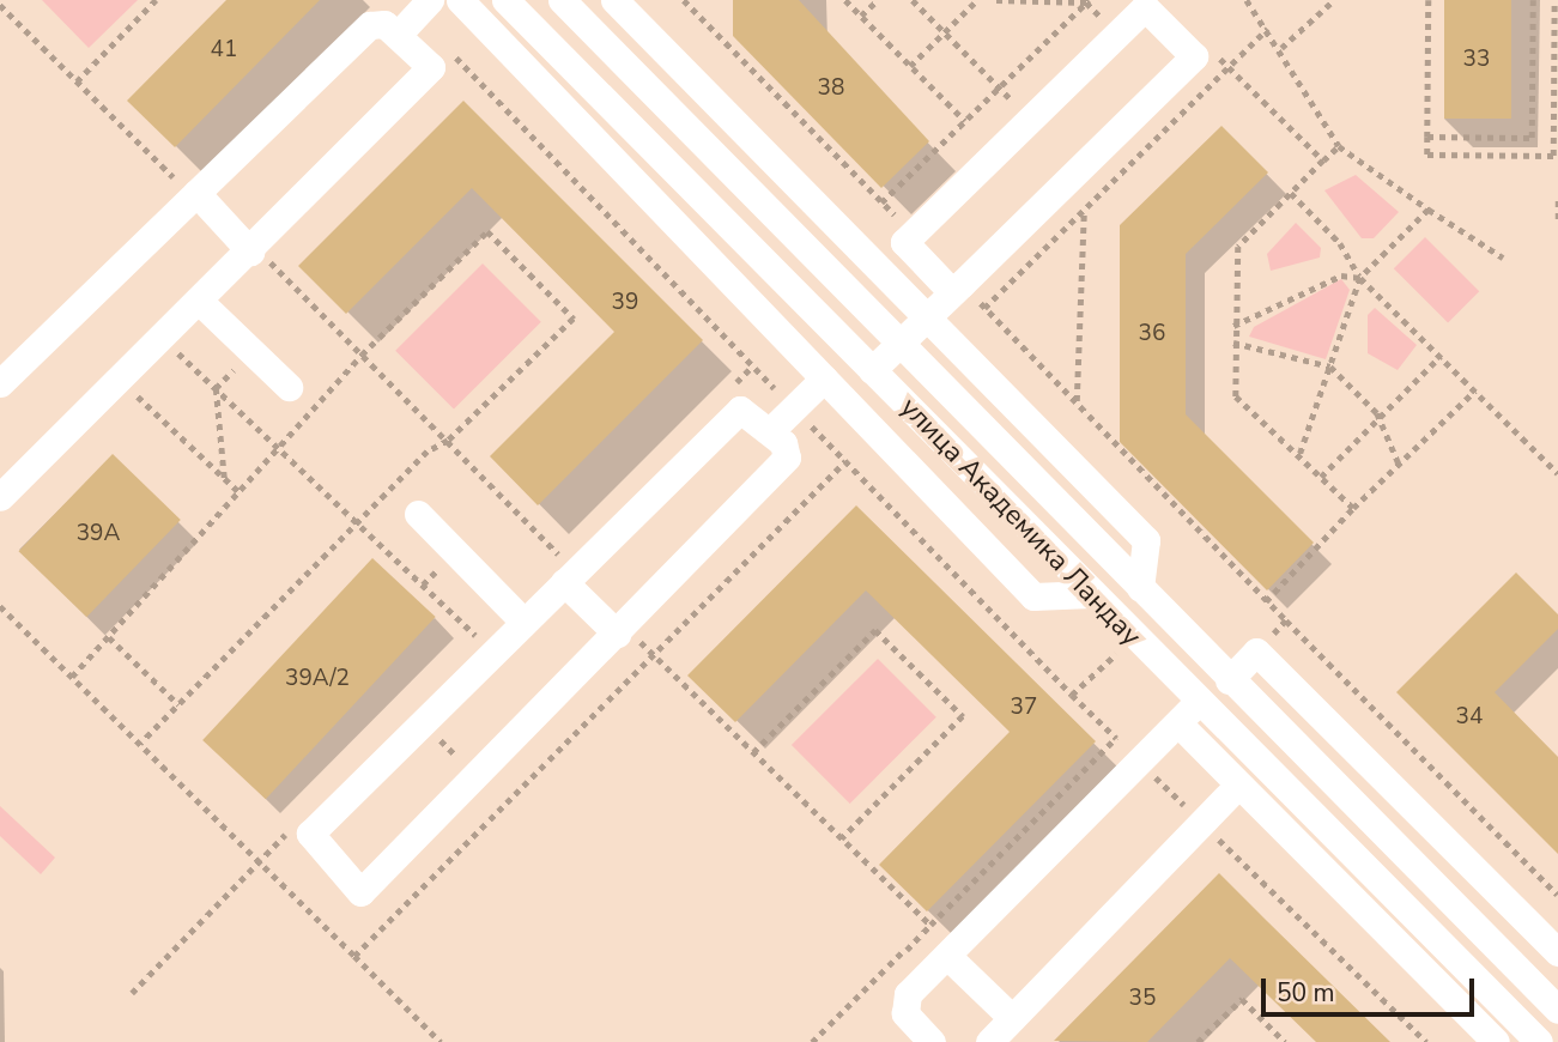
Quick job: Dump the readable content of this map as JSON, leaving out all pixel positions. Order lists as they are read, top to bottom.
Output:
{
  "streets": {
    "street": ["улица Академика Ландау"]
  },
  "house_numbers": [
    "41",
    "33",
    "38",
    "39",
    "36",
    "39А",
    "39А/2",
    "37",
    "34",
    "35"
  ],
  "scale_bar": "50 m"
}
